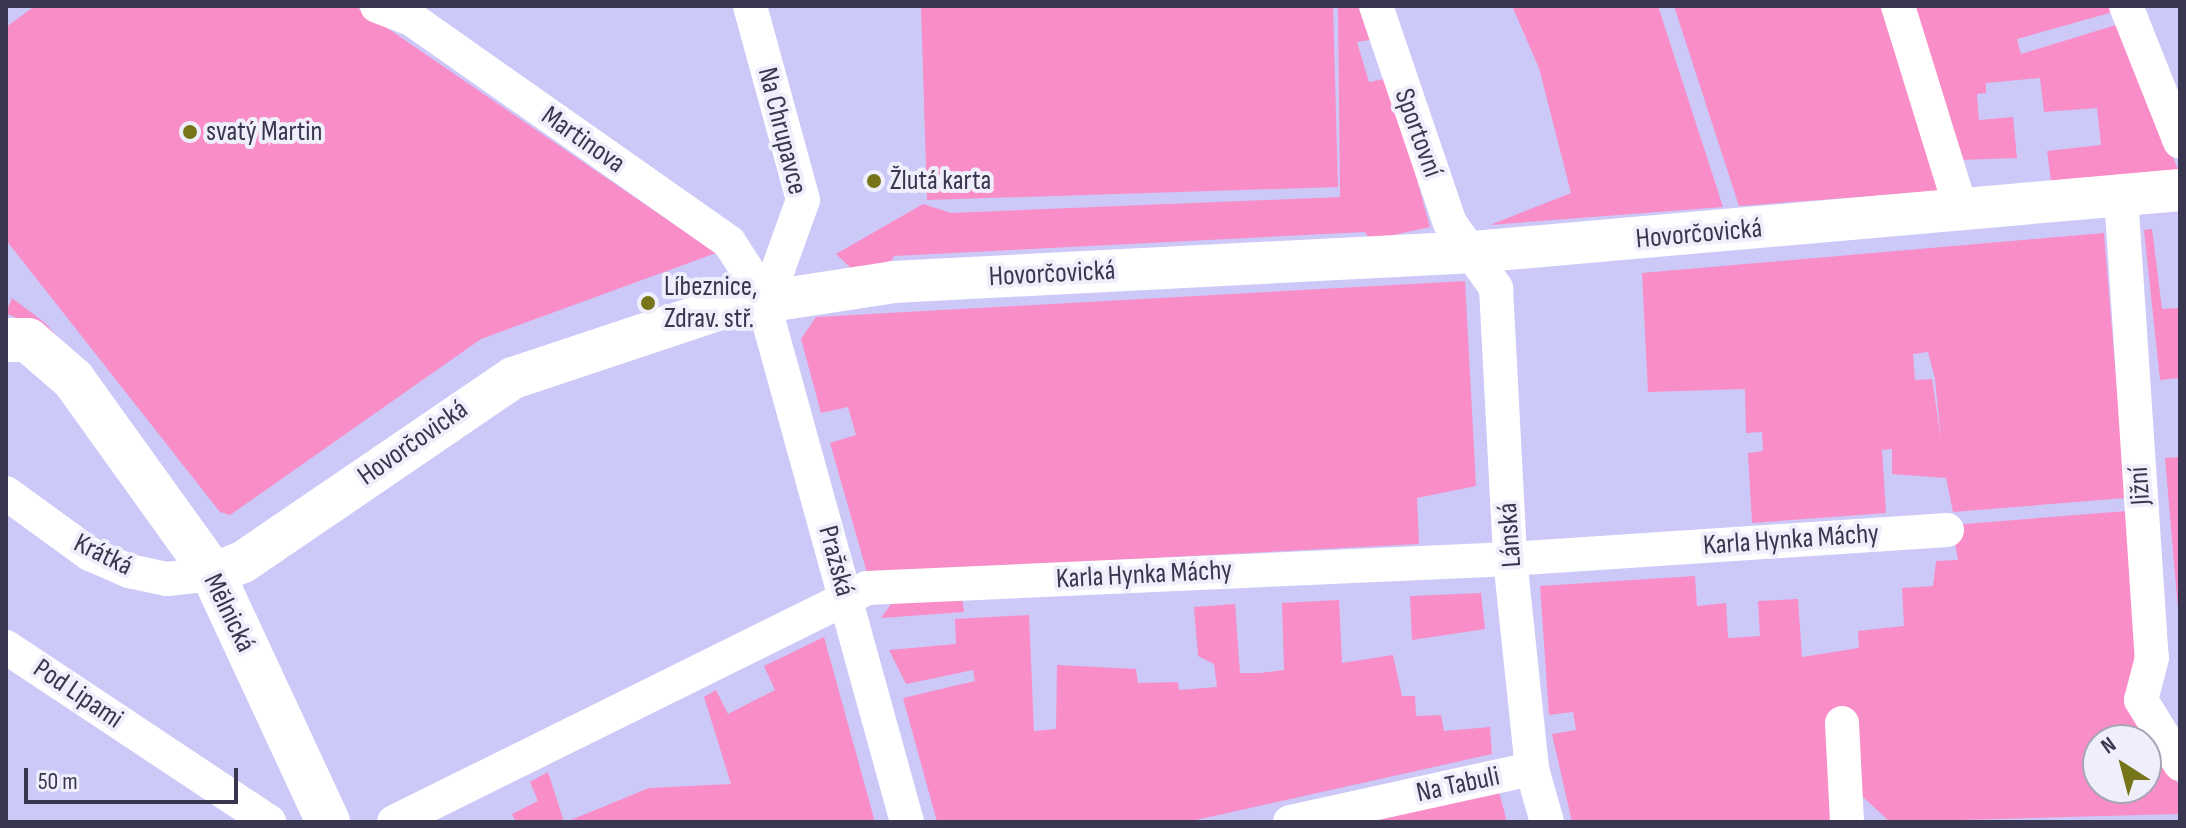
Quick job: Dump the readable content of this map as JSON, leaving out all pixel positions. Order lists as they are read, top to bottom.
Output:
{
  "streets": {
    "main road": ["Mělnická"],
    "street": [
      "Na Chrupavce",
      "Sportovní",
      "Martinova",
      "Hovorčovická",
      "Jižní",
      "Lánská",
      "Karla Hynka Máchy",
      "Krátká",
      "Pražská",
      "Pod Lipami",
      "Na Tabuli"
    ]
  },
  "crossings": [
    ["Na Chrupavce", "Martinova"],
    ["Na Chrupavce", "Hovorčovická"],
    ["Na Chrupavce", "Pražská"],
    ["Sportovní", "Hovorčovická"],
    ["Sportovní", "Lánská"],
    ["Martinova", "Hovorčovická"],
    ["Martinova", "Pražská"],
    ["Hovorčovická", "Jižní"],
    ["Hovorčovická", "Lánská"],
    ["Hovorčovická", "Krátká"],
    ["Hovorčovická", "Pražská"],
    ["Hovorčovická", "Mělnická"],
    ["Lánská", "Karla Hynka Máchy"],
    ["Lánská", "Na Tabuli"],
    ["Karla Hynka Máchy", "Pražská"],
    ["Krátká", "Mělnická"]
  ],
  "places": ["svatý Martin", "Žlutá karta", "Líbeznice, Zdrav. stř."],
  "scale_bar": "50 m",
  "north": "top left"
}
